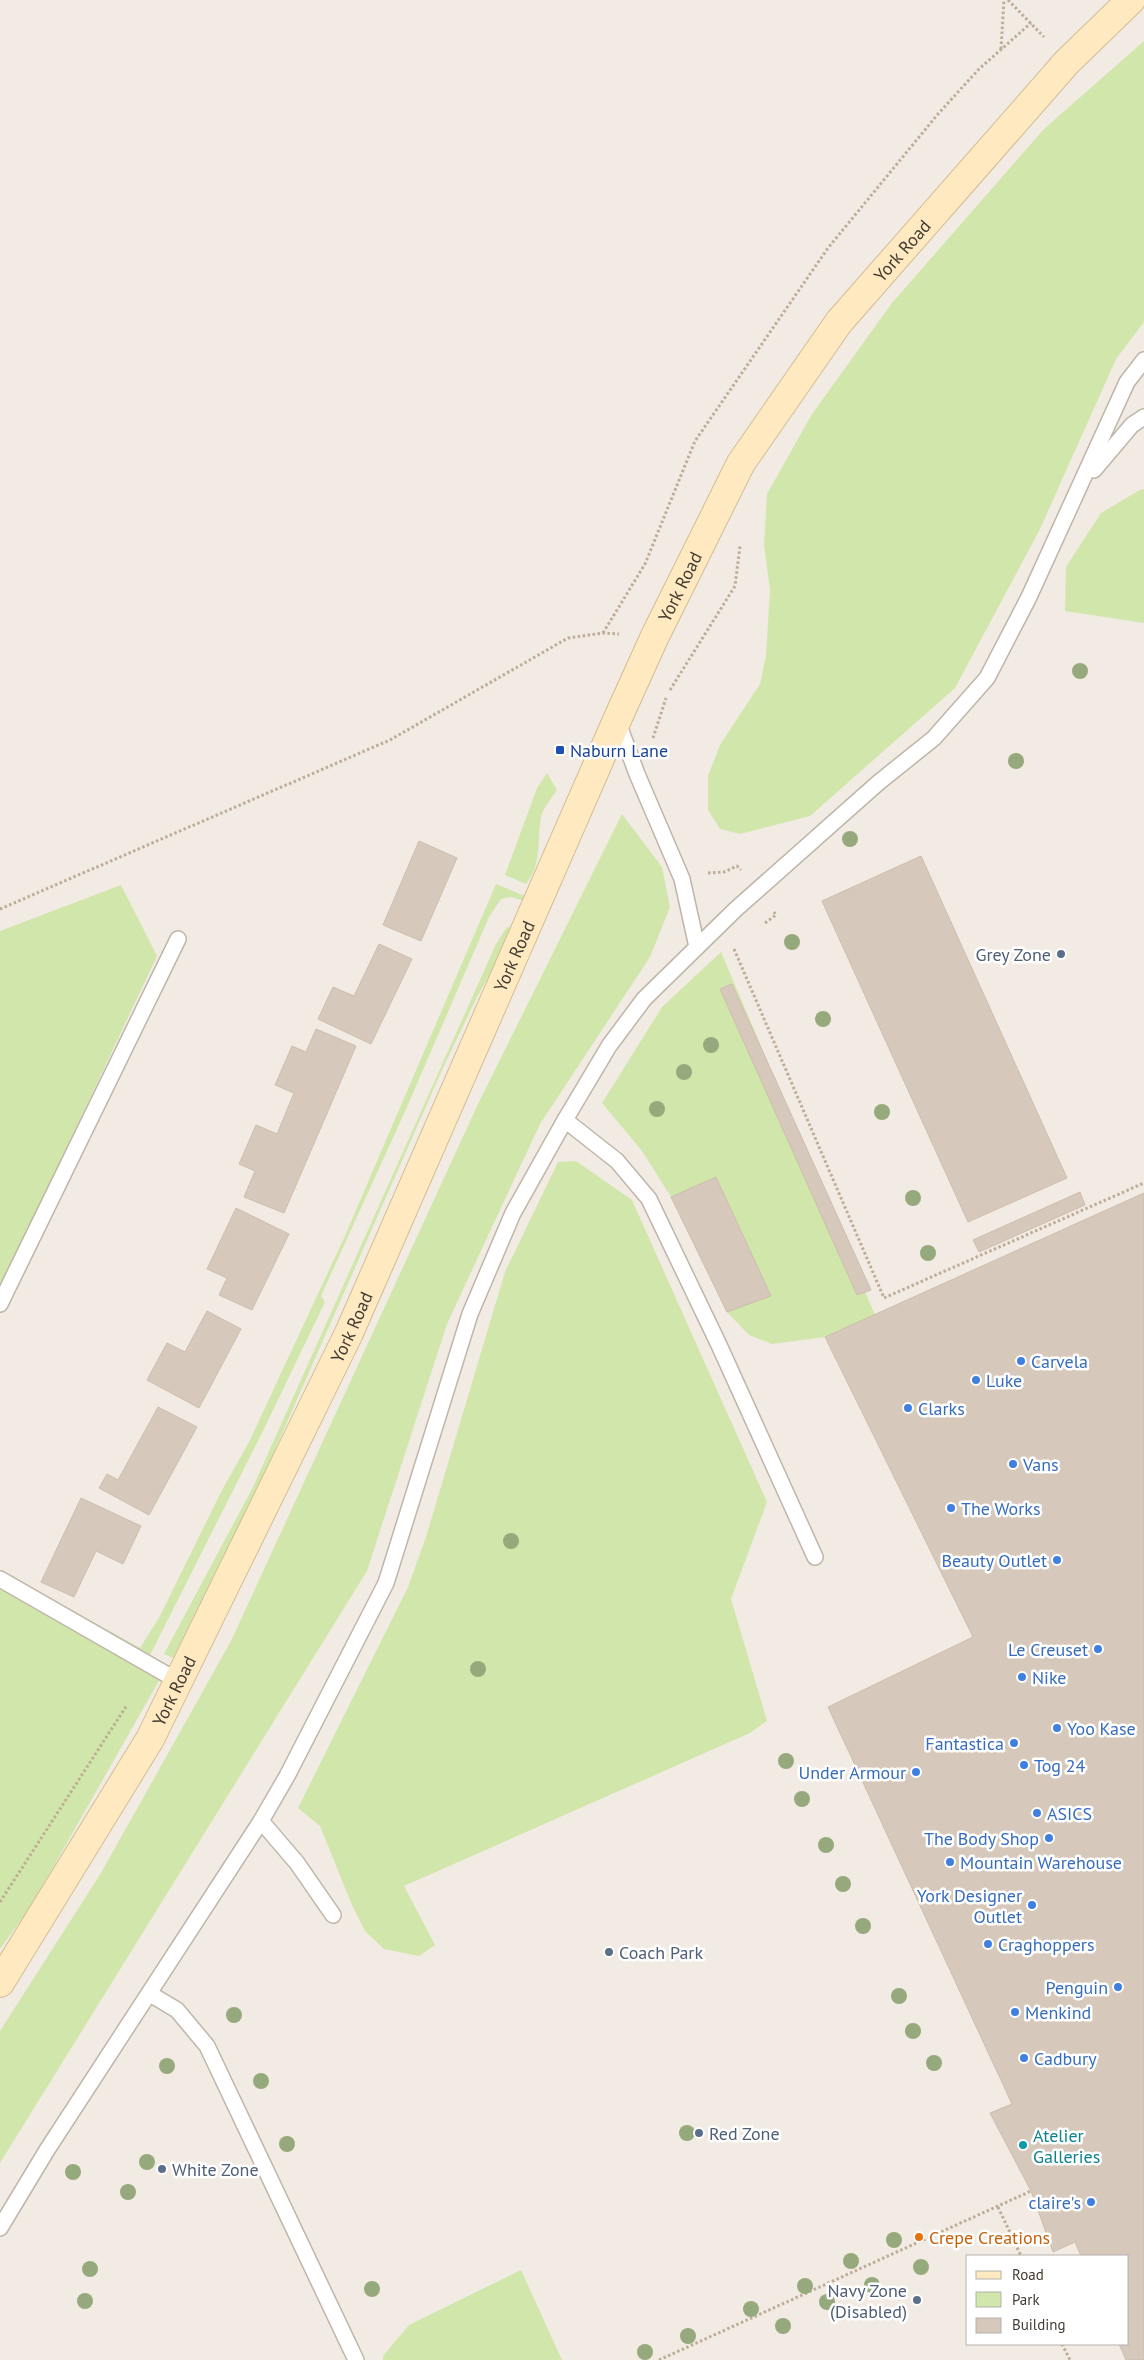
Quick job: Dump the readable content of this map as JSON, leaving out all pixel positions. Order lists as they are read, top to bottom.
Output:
{
  "streets": {
    "main road": ["York Road"]
  },
  "places": {
    "transit": ["Naburn Lane"],
    "other": [
      "Grey Zone",
      "Carvela",
      "Luke",
      "Clarks",
      "Vans",
      "The Works",
      "Beauty Outlet",
      "Le Creuset",
      "Nike",
      "Yoo Kase",
      "Fantastica",
      "Tog 24",
      "Under Armour",
      "ASICS",
      "The Body Shop",
      "Mountain Warehouse",
      "York Designer Outlet",
      "Craghoppers",
      "Coach Park",
      "Penguin",
      "Menkind",
      "Cadbury",
      "Red Zone",
      "Atelier Galleries",
      "White Zone",
      "claire's",
      "Crepe Creations",
      "Navy Zone (Disabled)"
    ]
  },
  "legend": ["Road", "Park", "Building"]
}
